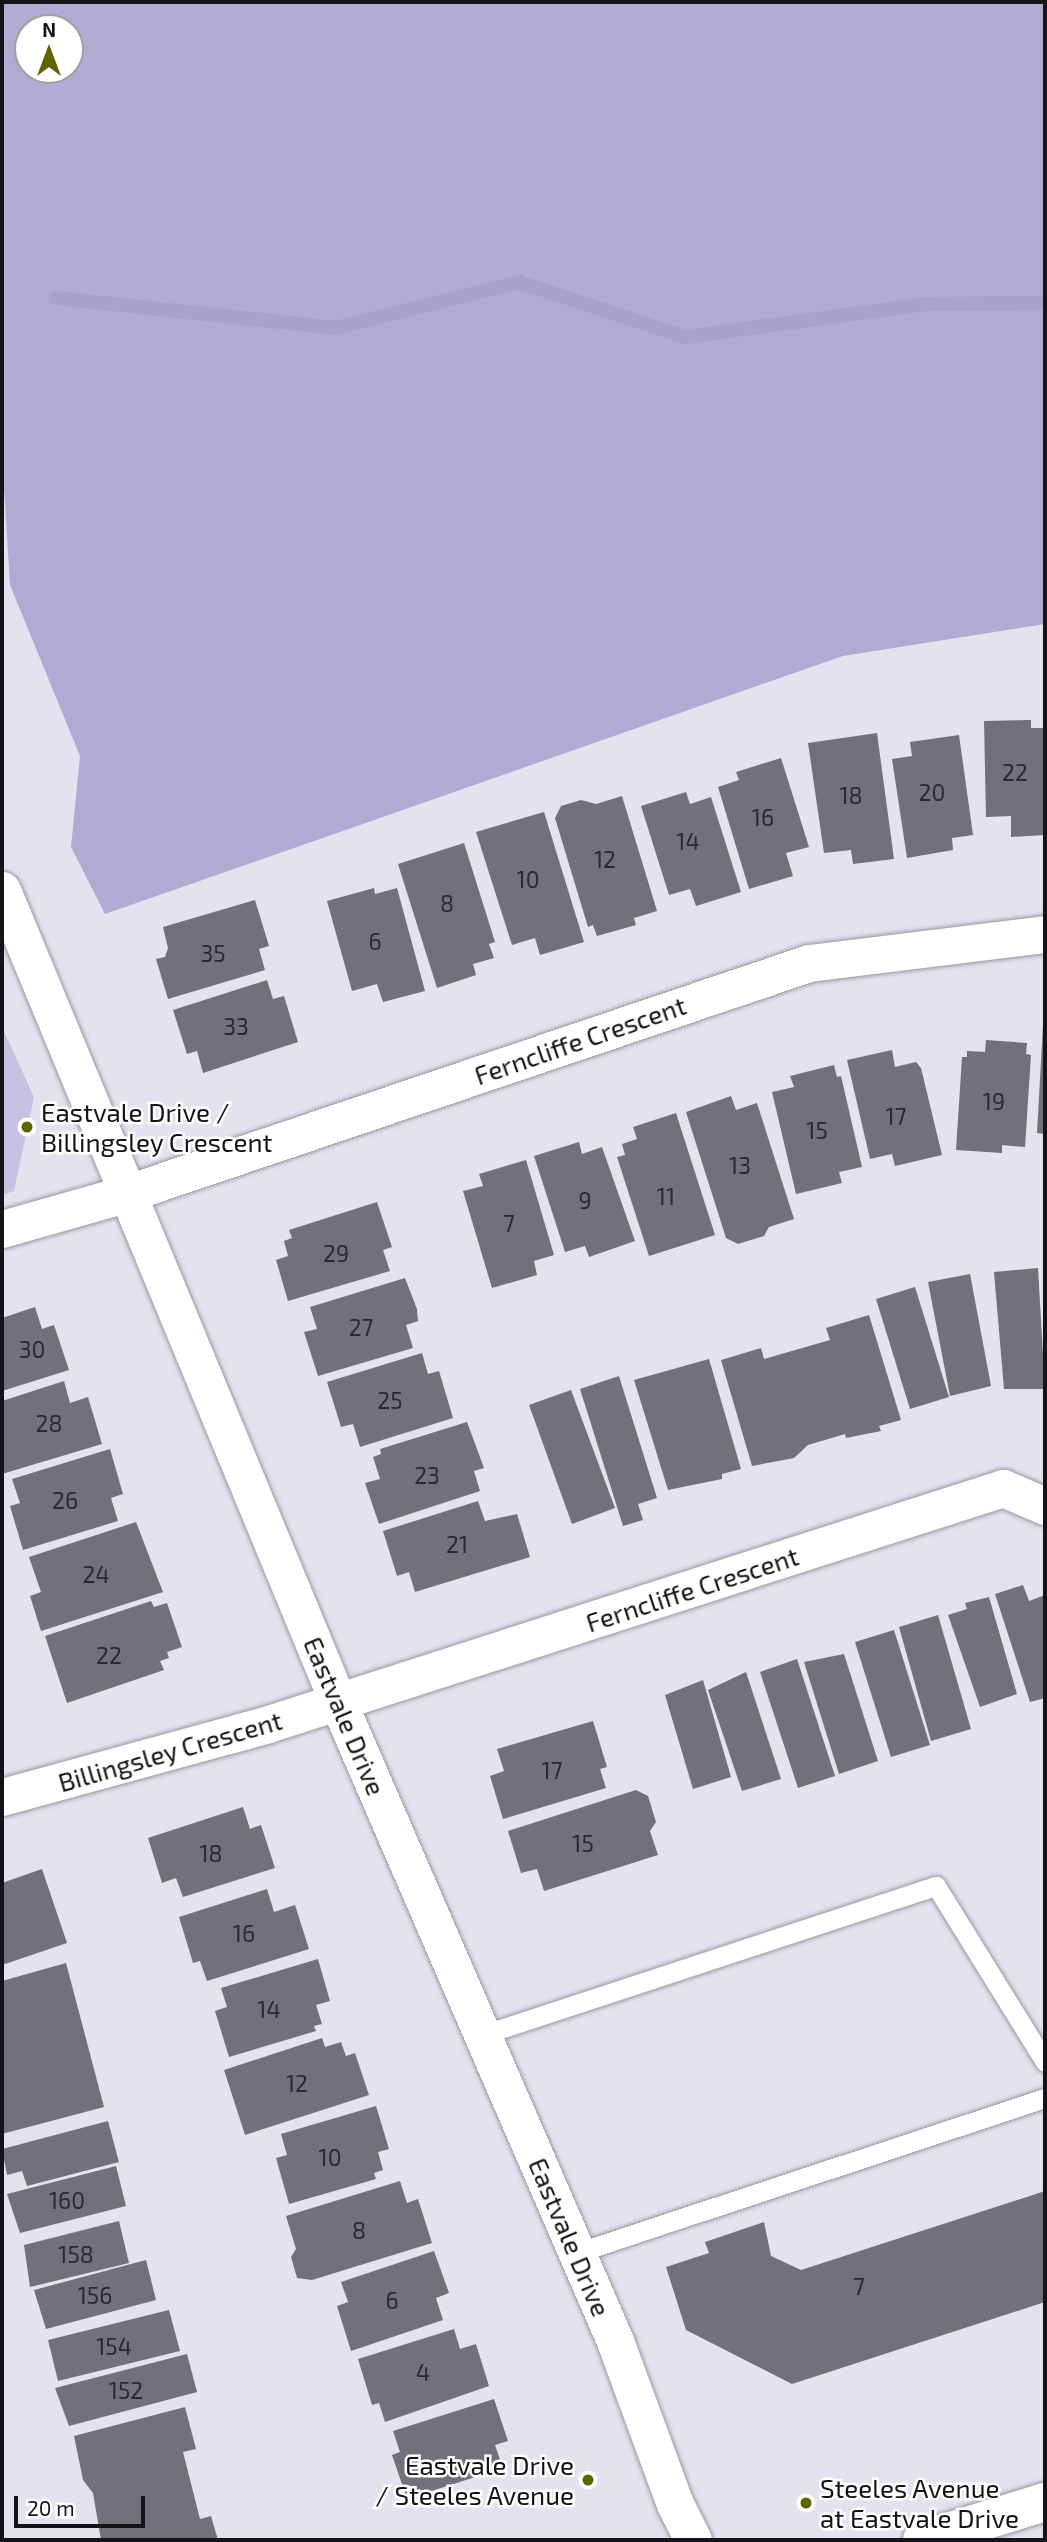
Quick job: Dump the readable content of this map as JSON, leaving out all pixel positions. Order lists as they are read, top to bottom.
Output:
{
  "streets": {
    "street": ["Ferncliffe Crescent", "Eastvale Drive", "Billingsley Crescent"]
  },
  "crossings": [
    ["Ferncliffe Crescent", "Eastvale Drive"],
    ["Ferncliffe Crescent", "Billingsley Crescent"],
    ["Eastvale Drive", "Billingsley Crescent"]
  ],
  "places": ["Eastvale Drive / Billingsley Crescent", "Eastvale Drive / Steeles Avenue", "Steeles Avenue at Eastvale Drive"],
  "house_numbers": [
    "22",
    "20",
    "18",
    "16",
    "14",
    "12",
    "10",
    "8",
    "6",
    "35",
    "33",
    "19",
    "17",
    "15",
    "13",
    "11",
    "9",
    "7",
    "29",
    "27",
    "30",
    "25",
    "28",
    "23",
    "26",
    "21",
    "24",
    "22",
    "17",
    "15",
    "18",
    "16",
    "14",
    "12",
    "10",
    "160",
    "8",
    "158",
    "7",
    "156",
    "6",
    "154",
    "4",
    "152"
  ],
  "scale_bar": "20 m",
  "north": "top"
}
